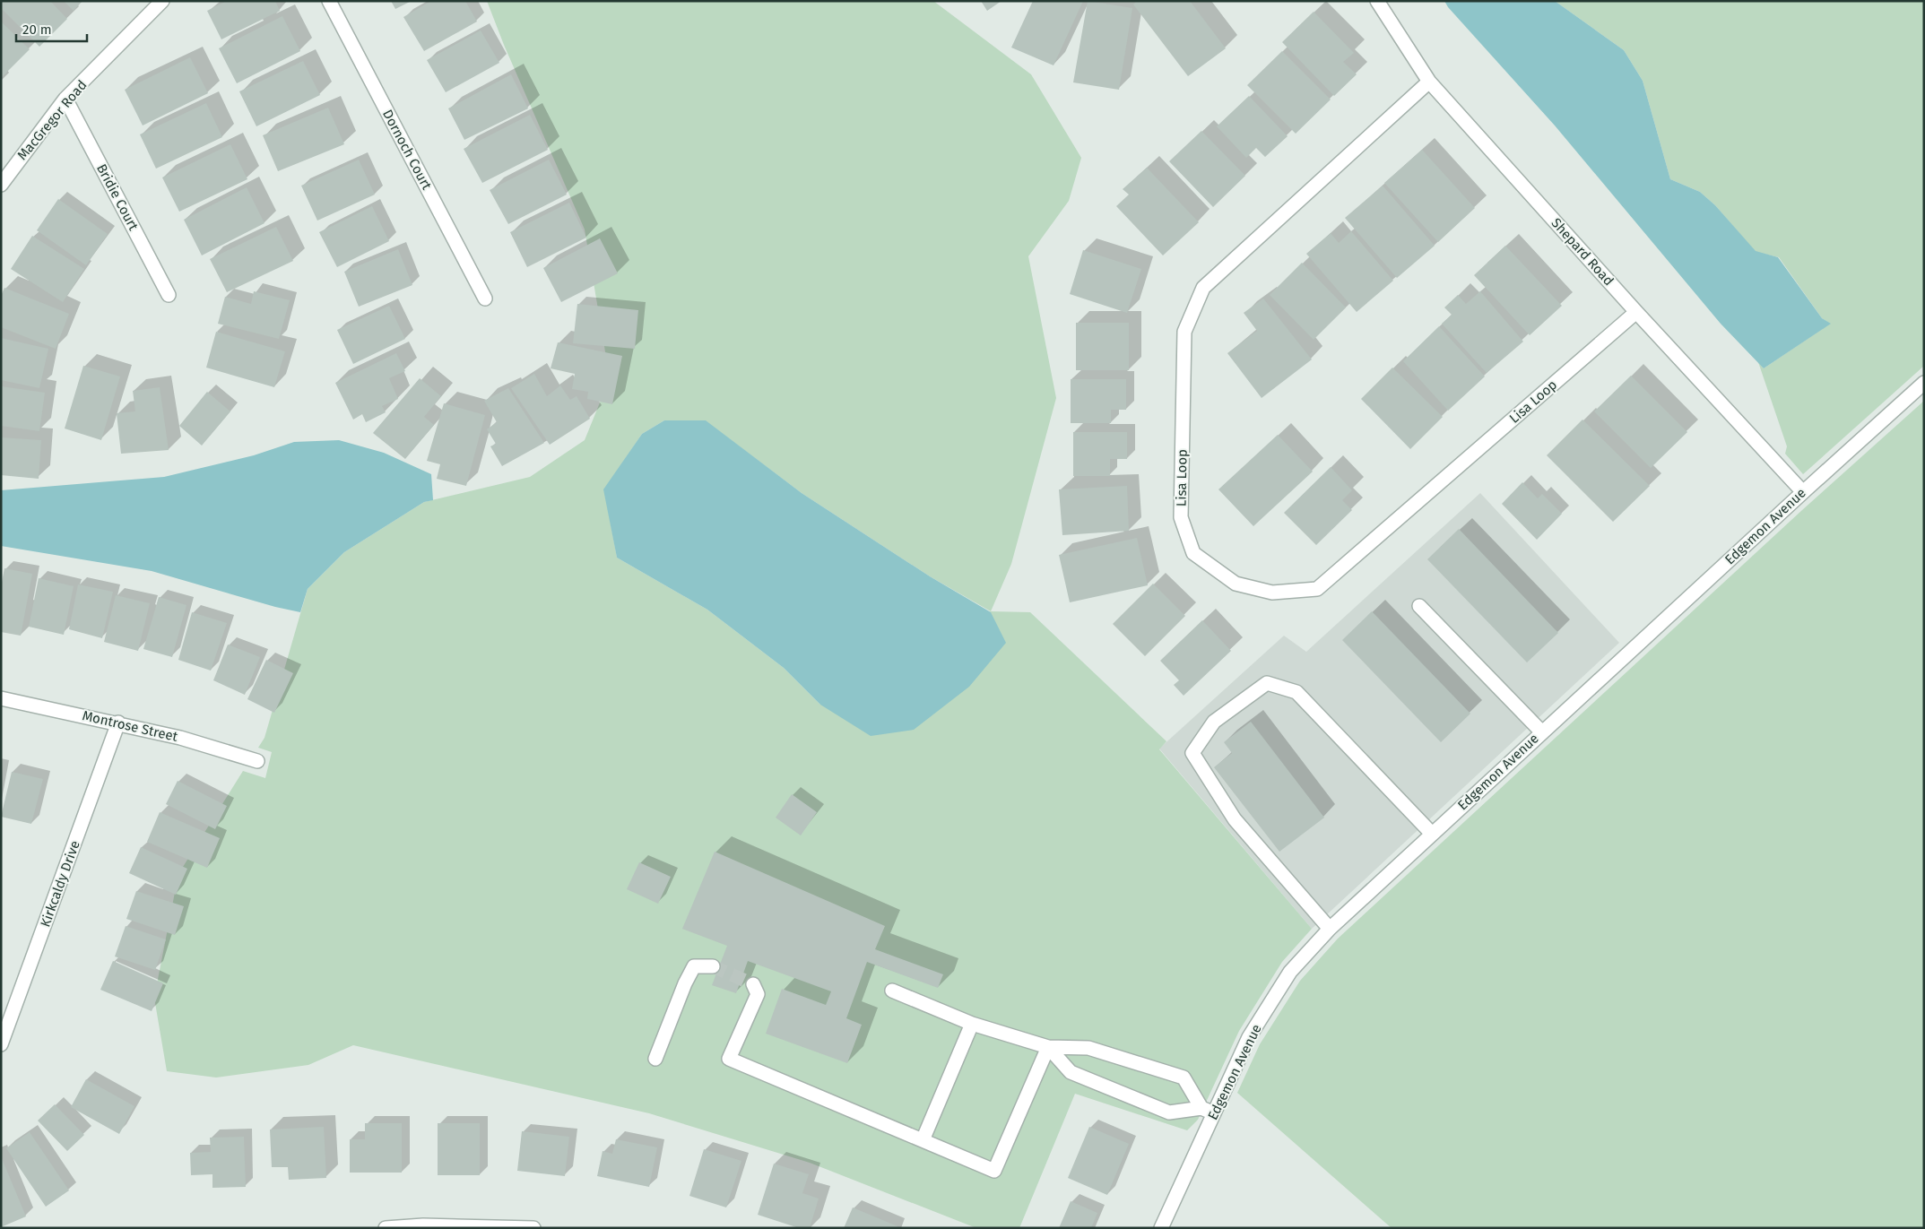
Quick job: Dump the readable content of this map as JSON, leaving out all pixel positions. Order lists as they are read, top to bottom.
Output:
{
  "streets": {
    "street": [
      "MacGregor Road",
      "Dornoch Court",
      "Bridie Court",
      "Shepard Road",
      "Lisa Loop",
      "Edgemon Avenue",
      "Montrose Street",
      "Kirkcaldy Drive"
    ]
  },
  "crossings": [
    ["MacGregor Road", "Bridie Court"],
    ["Shepard Road", "Lisa Loop"],
    ["Shepard Road", "Edgemon Avenue"],
    ["Montrose Street", "Kirkcaldy Drive"]
  ],
  "scale_bar": "20 m"
}
